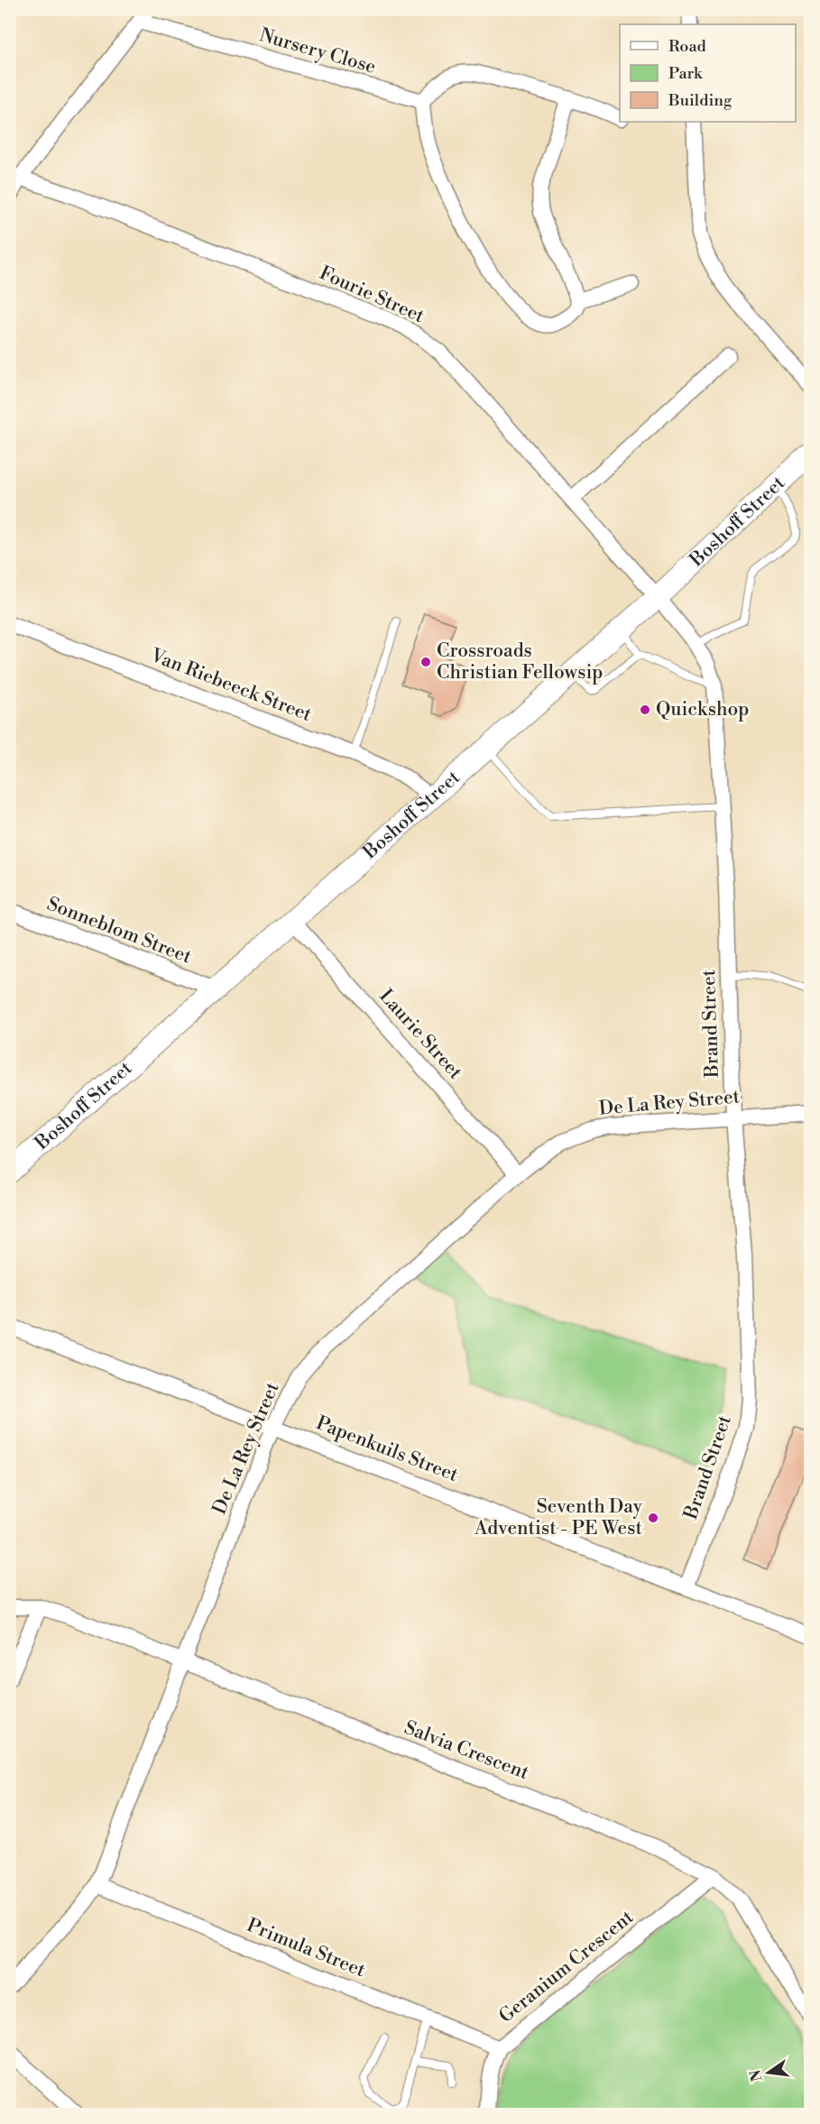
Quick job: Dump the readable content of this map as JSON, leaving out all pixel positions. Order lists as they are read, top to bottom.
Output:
{
  "streets": {
    "street": [
      "Nursery Close",
      "Fourie Street",
      "Boshoff Street",
      "Van Riebeeck Street",
      "Sonneblom Street",
      "Brand Street",
      "Laurie Street",
      "De La Rey Street",
      "Papenkuils Street",
      "Salvia Crescent",
      "Primula Street",
      "Geranium Crescent"
    ]
  },
  "crossings": [
    ["Fourie Street", "Boshoff Street"],
    ["Fourie Street", "Brand Street"],
    ["Boshoff Street", "Van Riebeeck Street"],
    ["Boshoff Street", "Sonneblom Street"],
    ["Boshoff Street", "Brand Street"],
    ["Boshoff Street", "Laurie Street"],
    ["Brand Street", "De La Rey Street"],
    ["Brand Street", "Papenkuils Street"],
    ["Laurie Street", "De La Rey Street"],
    ["De La Rey Street", "Papenkuils Street"],
    ["De La Rey Street", "Salvia Crescent"],
    ["De La Rey Street", "Primula Street"],
    ["Salvia Crescent", "Geranium Crescent"],
    ["Primula Street", "Geranium Crescent"]
  ],
  "places": ["Crossroads Christian Fellowsip", "Quickshop", "Seventh Day Adventist - PE West"],
  "legend": ["Road", "Park", "Building"],
  "north": "left"
}
